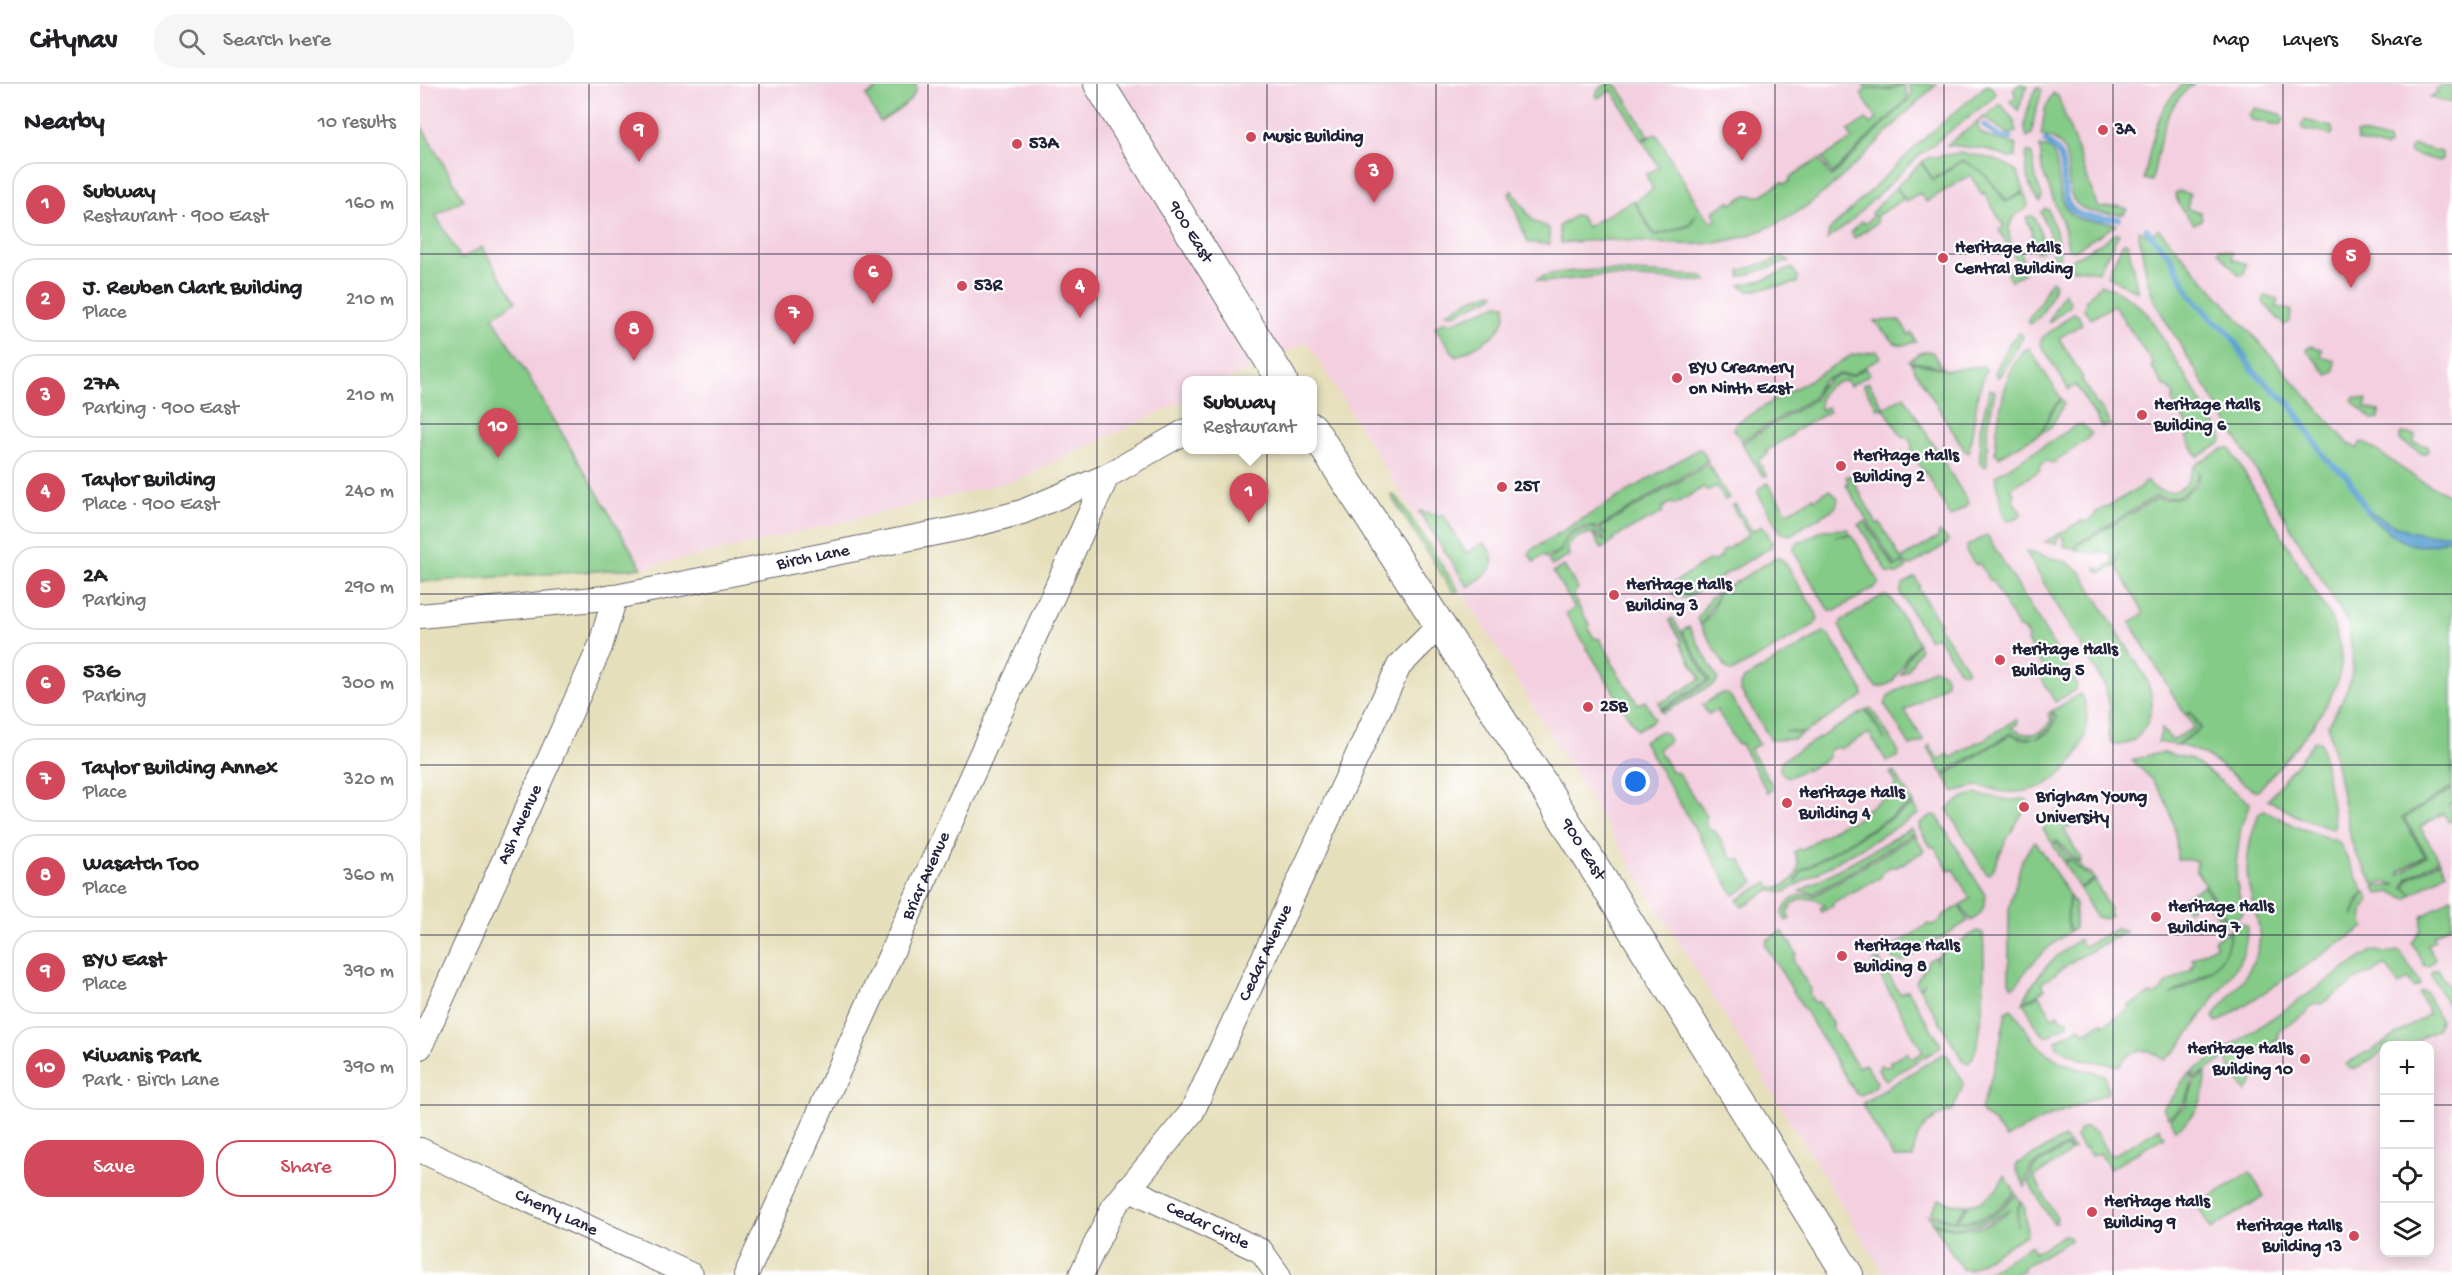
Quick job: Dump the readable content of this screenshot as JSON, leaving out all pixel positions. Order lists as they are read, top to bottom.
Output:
{
  "streets": {
    "main road": ["900 East"],
    "street": [
      "Birch Lane",
      "Ash Avenue",
      "Briar Avenue",
      "Cedar Avenue",
      "Cherry Lane",
      "Cedar Circle"
    ]
  },
  "crossings": [
    ["900 East", "Cedar Avenue"],
    ["Birch Lane", "Ash Avenue"],
    ["Birch Lane", "Briar Avenue"],
    ["Cedar Avenue", "Cedar Circle"]
  ],
  "places": [
    "3A",
    "Music Building",
    "53A",
    "Heritage Halls Central Building",
    "53R",
    "BYU Creamery on Ninth East",
    "Heritage Halls Building 6",
    "Heritage Halls Building 2",
    "25T",
    "Heritage Halls Building 3",
    "Heritage Halls Building 5",
    "25B",
    "Heritage Halls Building 4",
    "Brigham Young University",
    "Heritage Halls Building 7",
    "Heritage Halls Building 8",
    "Heritage Halls Building 10",
    "Heritage Halls Building 9",
    "Heritage Halls Building 13"
  ],
  "page": {
    "header": "Citynav",
    "search": "Search here",
    "nav": ["Map", "Layers", "Share"],
    "heading": ["Nearby", "10 results"],
    "pins": [
      "2",
      "9",
      "3",
      "5",
      "6",
      "4",
      "7",
      "8",
      "10",
      "1"
    ],
    "list": [
      {
        "mark": "1",
        "name": "Subway",
        "note": "Restaurant · 900 East",
        "value": "160 m"
      },
      {
        "mark": "2",
        "name": "J. Reuben Clark Building",
        "note": "Place",
        "value": "210 m"
      },
      {
        "mark": "3",
        "name": "27A",
        "note": "Parking · 900 East",
        "value": "210 m"
      },
      {
        "mark": "4",
        "name": "Taylor Building",
        "note": "Place · 900 East",
        "value": "240 m"
      },
      {
        "mark": "5",
        "name": "2A",
        "note": "Parking",
        "value": "290 m"
      },
      {
        "mark": "6",
        "name": "53G",
        "note": "Parking",
        "value": "300 m"
      },
      {
        "mark": "7",
        "name": "Taylor Building Annex",
        "note": "Place",
        "value": "320 m"
      },
      {
        "mark": "8",
        "name": "Wasatch Too",
        "note": "Place",
        "value": "360 m"
      },
      {
        "mark": "9",
        "name": "BYU East",
        "note": "Place",
        "value": "390 m"
      },
      {
        "mark": "10",
        "name": "Kiwanis Park",
        "note": "Park · Birch Lane",
        "value": "390 m"
      }
    ],
    "popup": ["Subway", "Restaurant"],
    "map_buttons": ["+", "−"],
    "buttons": ["Save", "Share"]
  }
}
